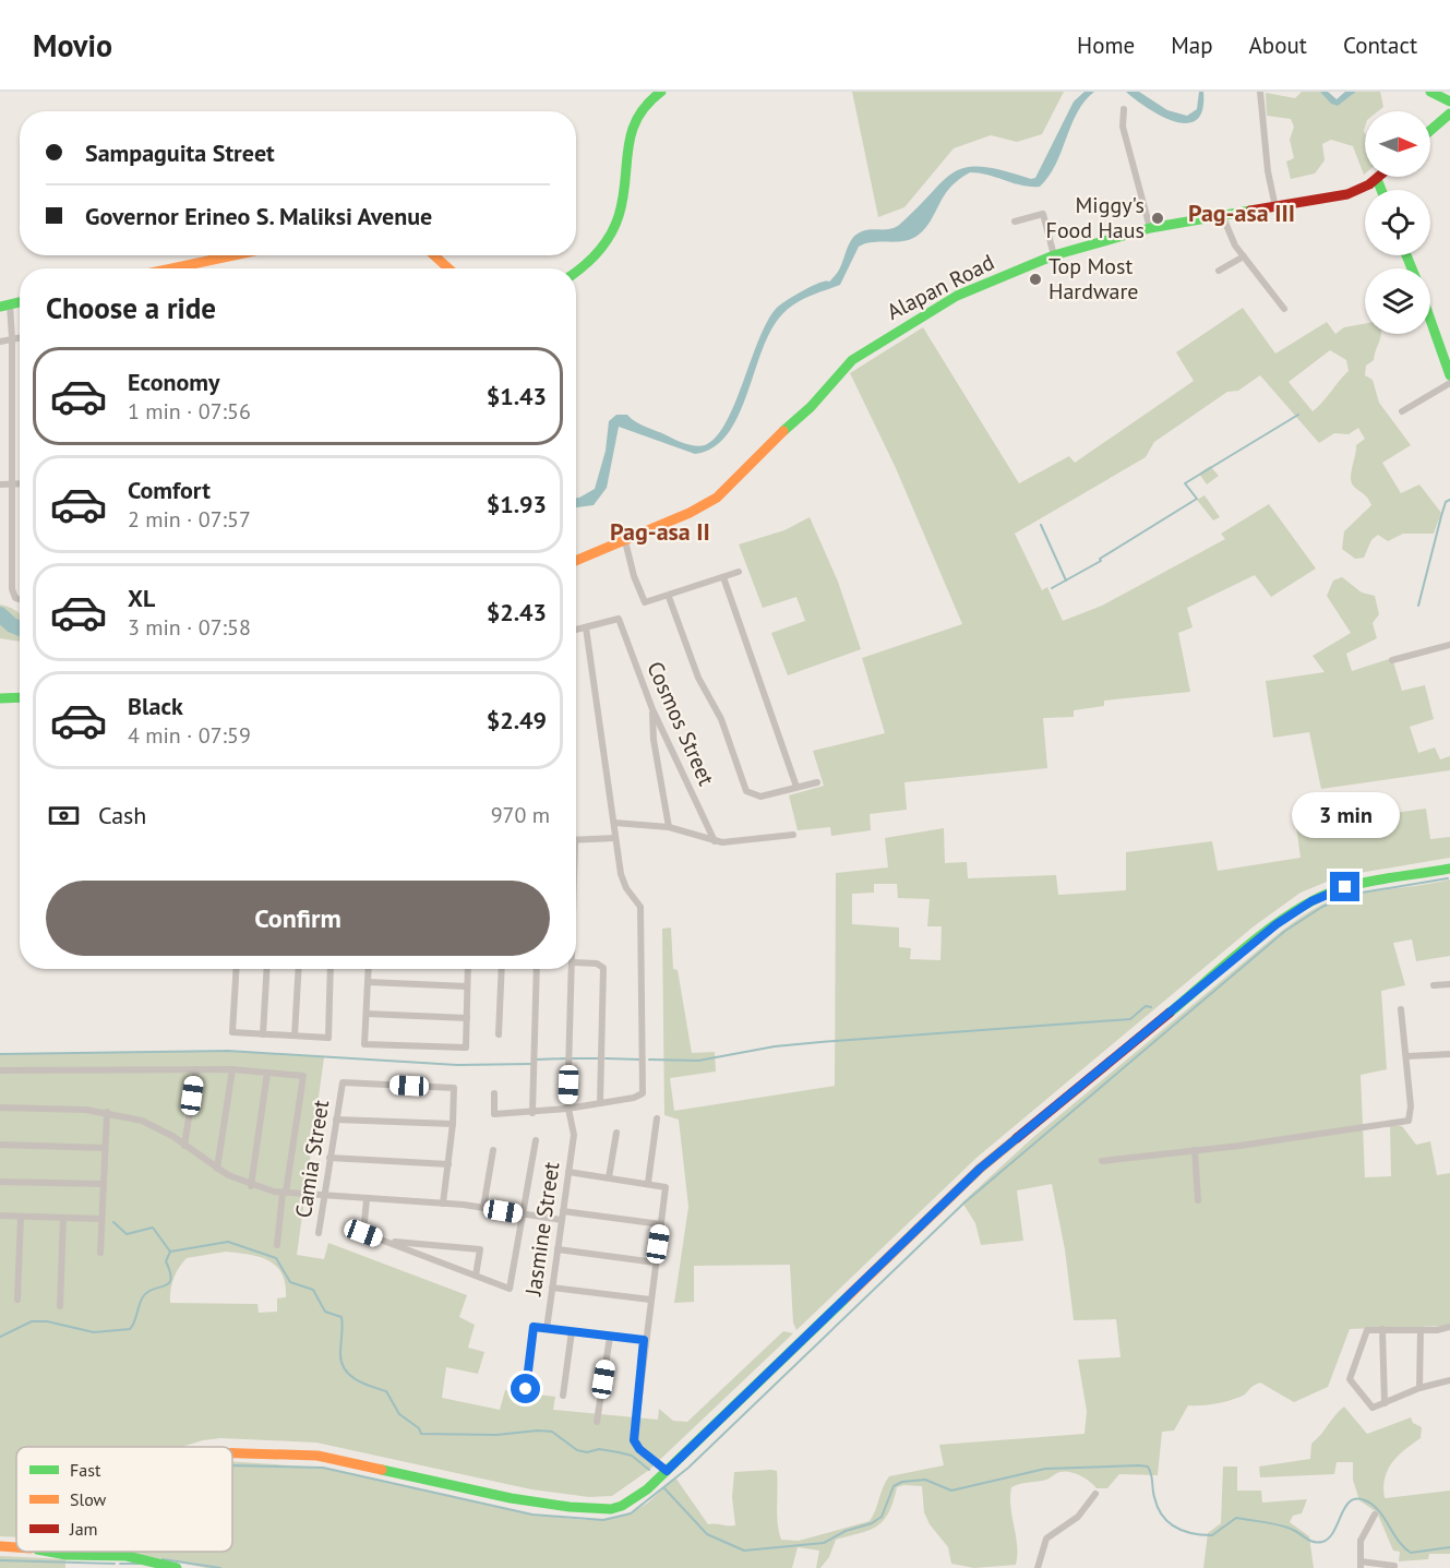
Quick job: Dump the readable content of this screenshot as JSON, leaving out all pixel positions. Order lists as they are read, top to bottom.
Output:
{
  "streets": {
    "main road": ["Alapan Road"],
    "street": ["Cosmos Street", "Camia Street", "Jasmine Street"]
  },
  "districts": ["Pag-asa III", "Pag-asa II"],
  "places": ["Miggy's Food Haus", "Top Most Hardware"],
  "legend": ["Fast", "Slow", "Jam"],
  "north": "right",
  "page": {
    "header": "Movio",
    "nav": [
      "Home",
      "Map",
      "About",
      "Contact"
    ],
    "banner": ["Sampaguita Street", "Governor Erineo S. Maliksi Avenue"],
    "heading": "Choose a ride",
    "list": [
      {
        "name": "Economy",
        "note": "1 min · 07:56",
        "value": "$1.43"
      },
      {
        "name": "Comfort",
        "note": "2 min · 07:57",
        "value": "$1.93"
      },
      {
        "name": "XL",
        "note": "3 min · 07:58",
        "value": "$2.43"
      },
      {
        "name": "Black",
        "note": "4 min · 07:59",
        "value": "$2.49"
      }
    ],
    "pay": ["Cash", "970 m"],
    "bubble": "3 min",
    "buttons": "Confirm"
  }
}
